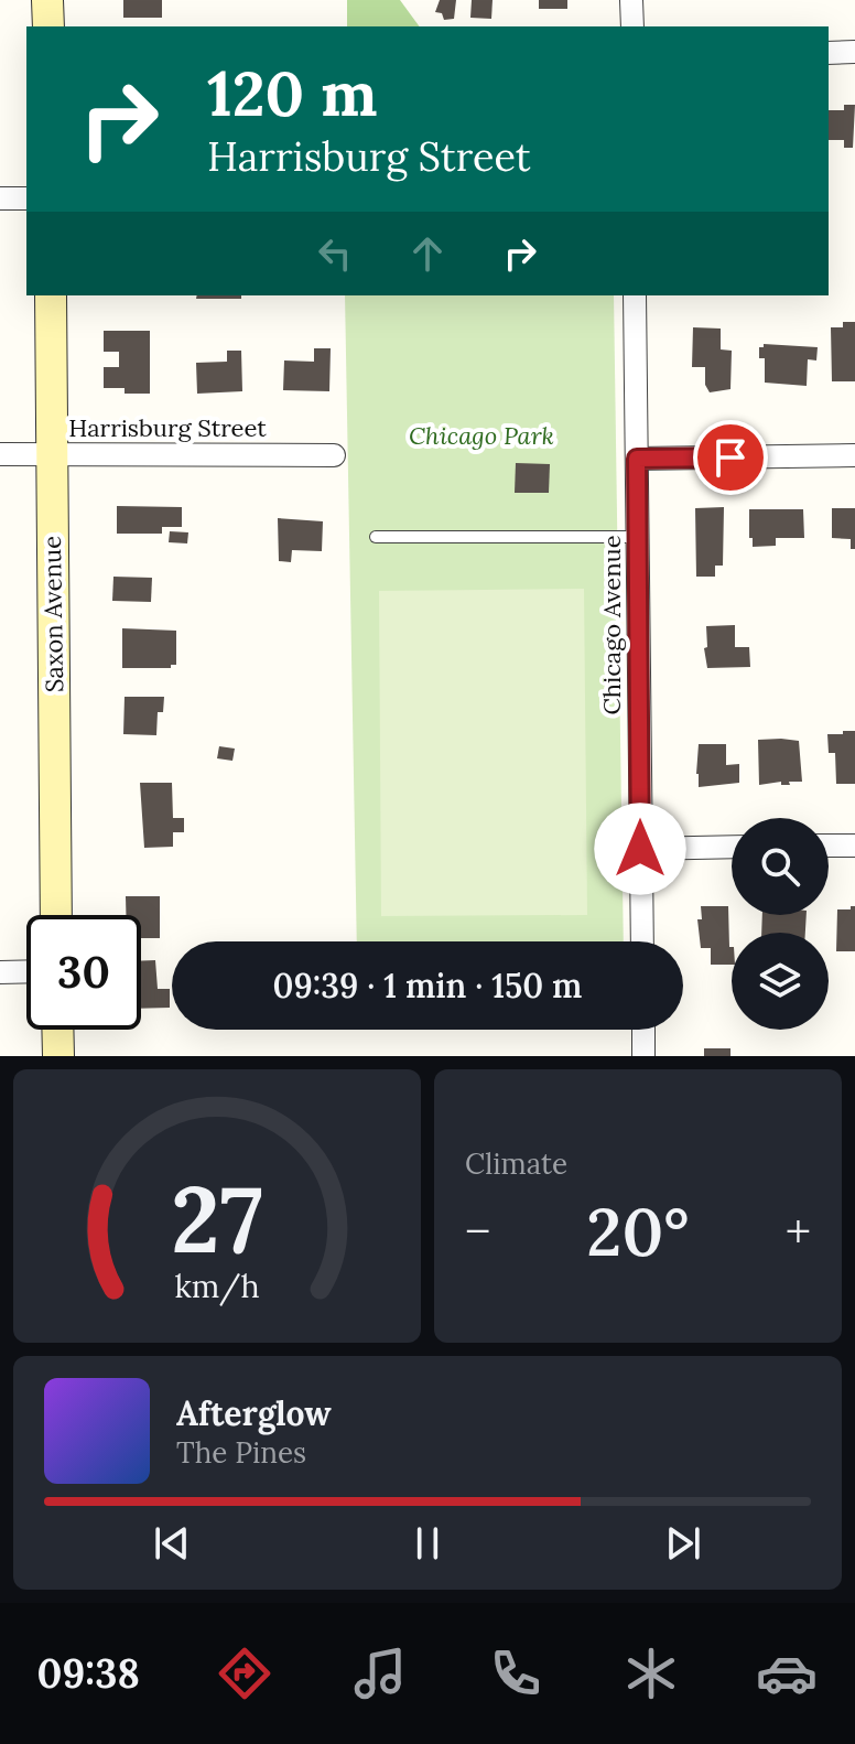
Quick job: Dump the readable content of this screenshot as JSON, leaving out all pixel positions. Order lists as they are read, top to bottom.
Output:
{
  "streets": {
    "street": ["Harrisburg Street", "Saxon Avenue", "Chicago Avenue"]
  },
  "crossings": [
    ["Harrisburg Street", "Saxon Avenue"]
  ],
  "parks": ["Chicago Park"],
  "page": {
    "turn": ["120 m", "Harrisburg Street"],
    "limit": "30",
    "trip": "09:39 · 1 min · 150 m",
    "tile": "Climate",
    "heat": ["−", "20°", "+"],
    "song": ["Afterglow", "The Pines"],
    "tabs": "09:38",
    "gauge": ["27", "km/h"]
  }
}
